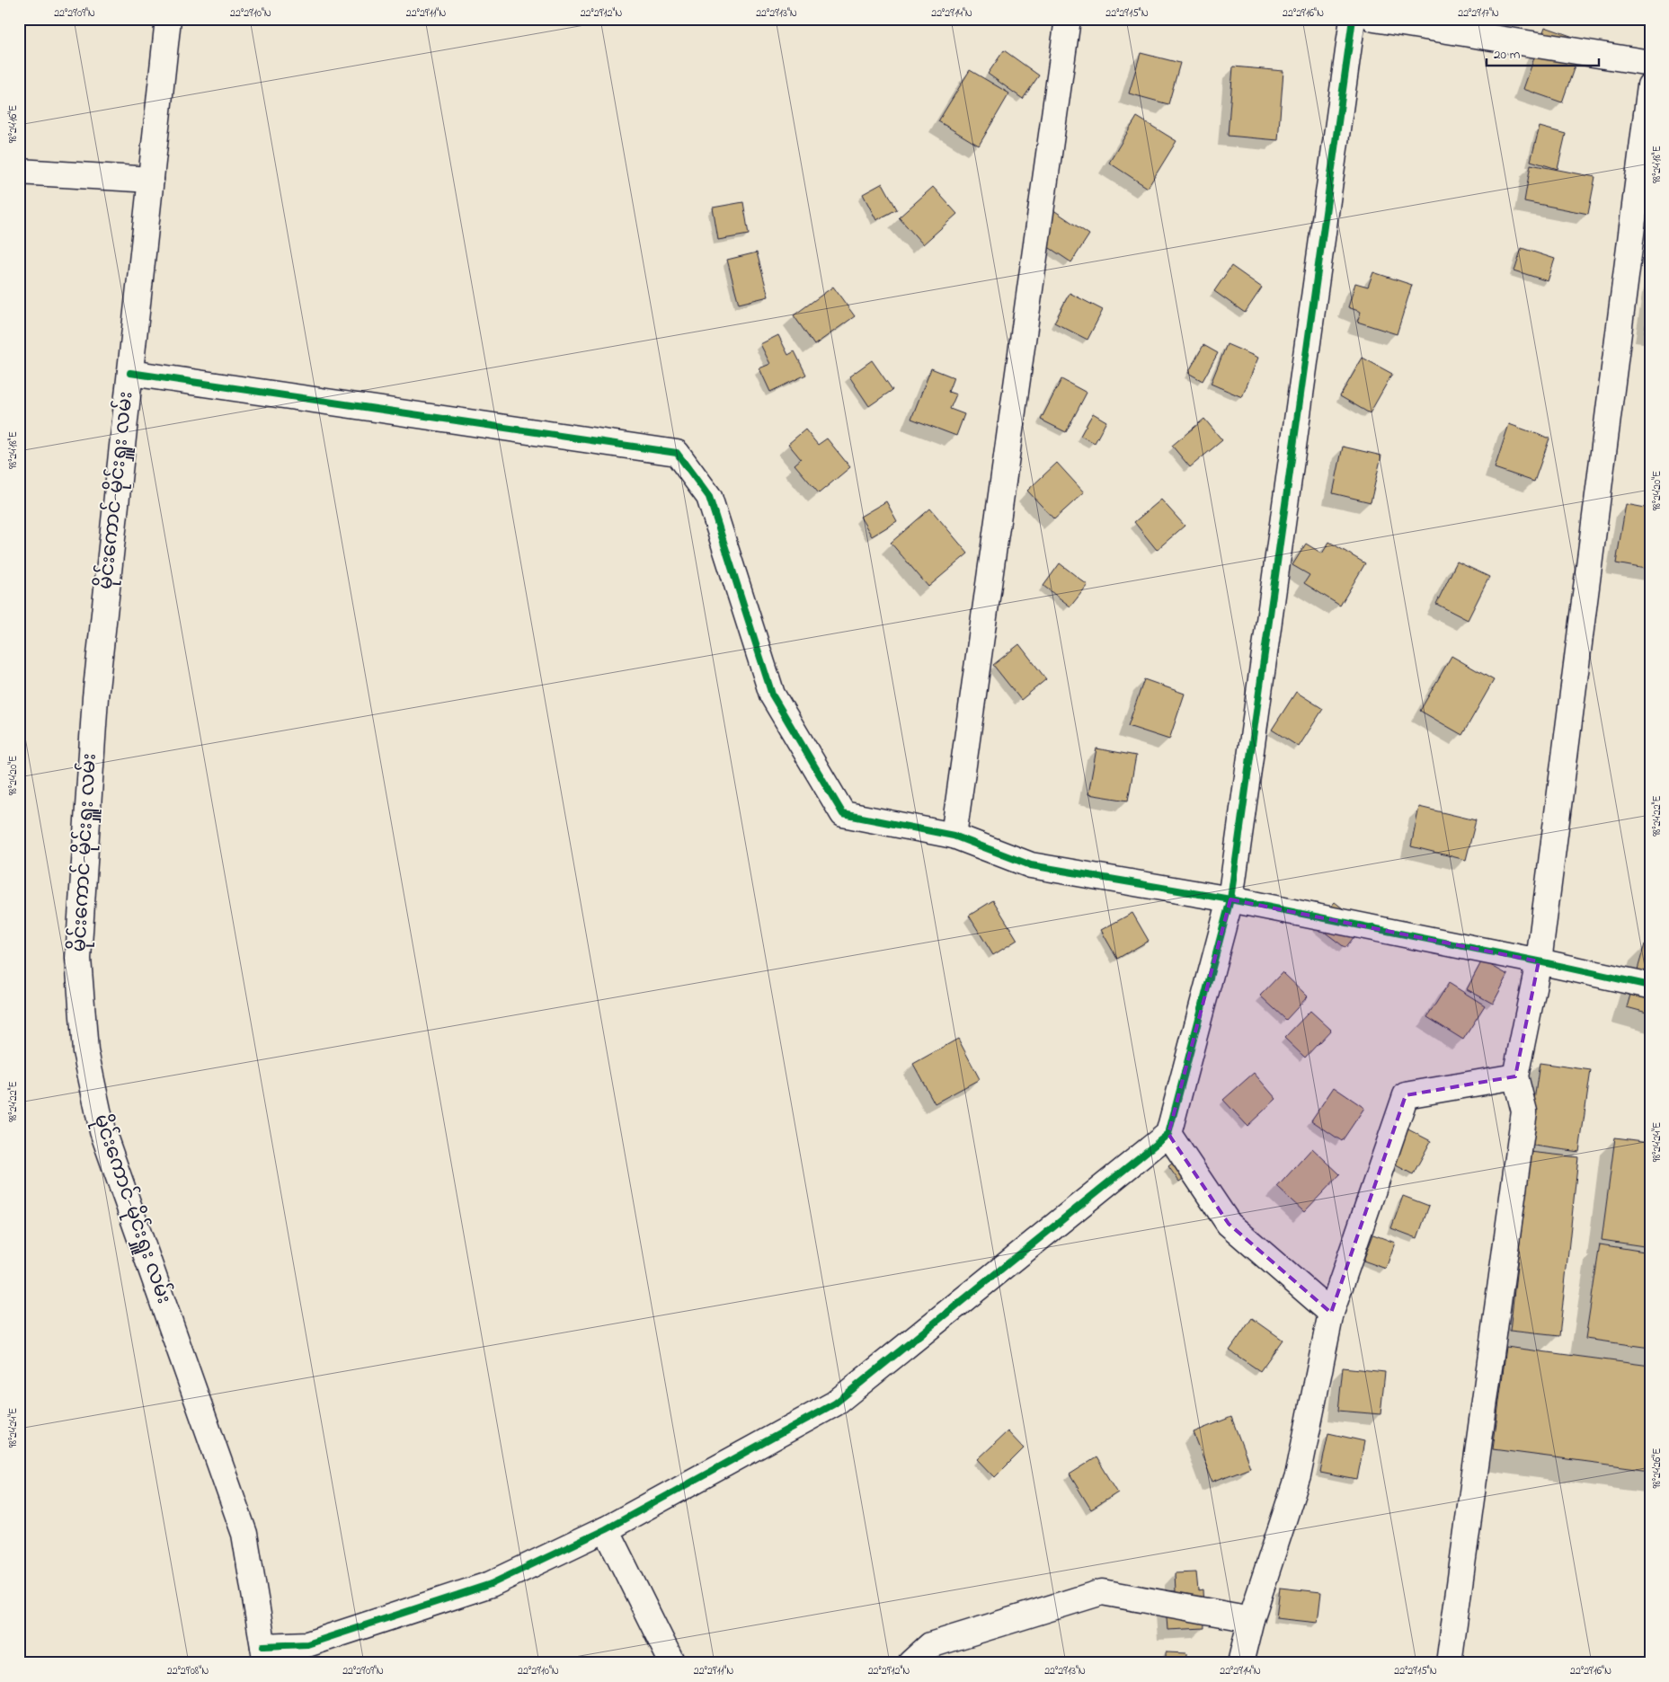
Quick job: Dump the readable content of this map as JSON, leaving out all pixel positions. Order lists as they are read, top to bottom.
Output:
{
  "streets": {
    "street": ["မိုင်းကောင်-မိုင်းရှူး လမ်း"]
  },
  "scale_bar": "20 m",
  "coordinates": [
    "22°29'09\"N",
    "22°29'10\"N",
    "22°29'11\"N",
    "22°29'12\"N",
    "22°29'13\"N",
    "22°29'14\"N",
    "22°29'15\"N",
    "22°29'16\"N",
    "22°29'17\"N",
    "98°24'16\"E",
    "98°24'18\"E",
    "98°24'20\"E",
    "98°24'22\"E",
    "98°24'24\"E",
    "98°24'26\"E",
    "22°29'08\"N"
  ]
}
